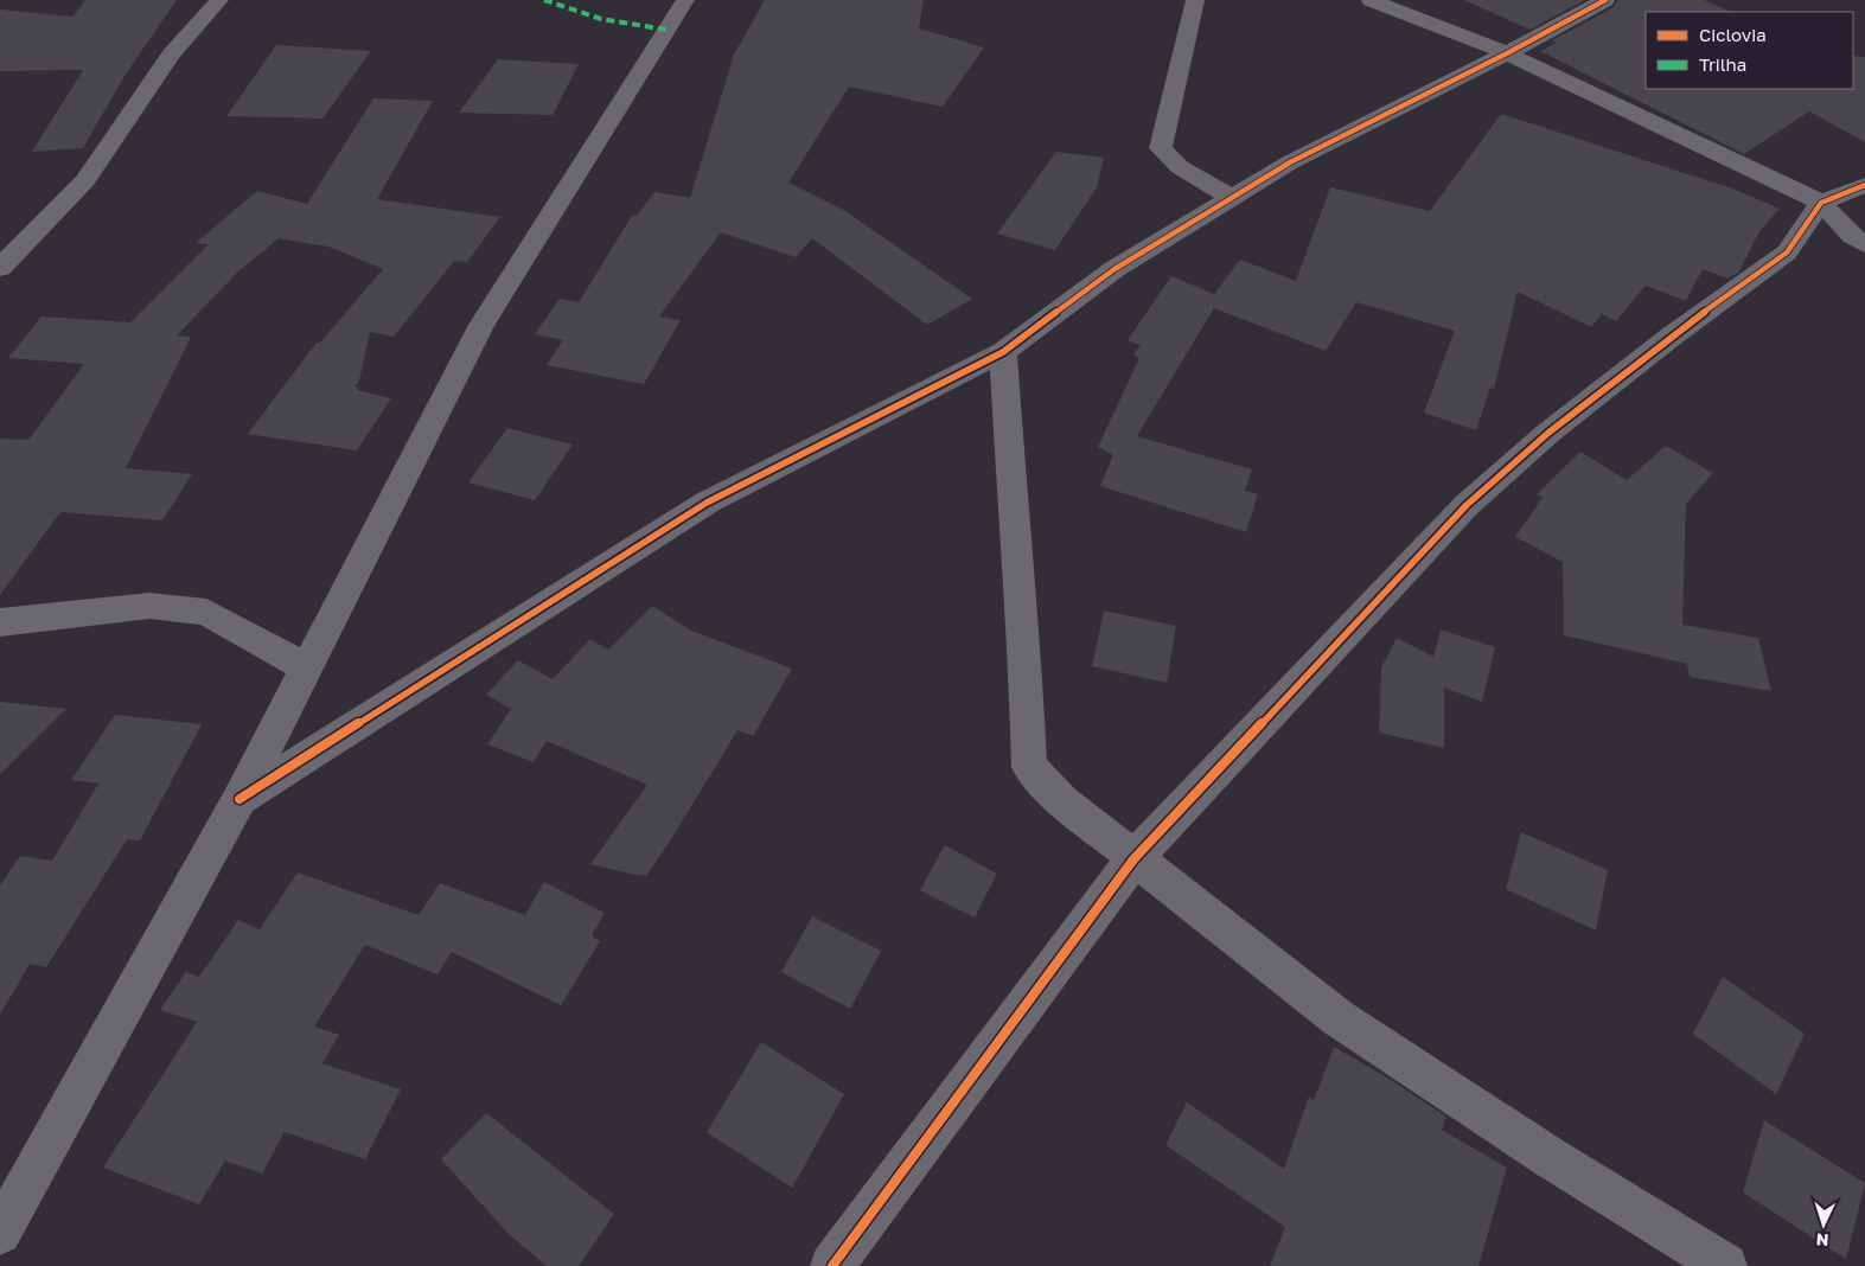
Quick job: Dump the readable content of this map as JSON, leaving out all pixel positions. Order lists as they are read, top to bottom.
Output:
{
  "legend": ["Ciclovia", "Trilha"],
  "north": "bottom"
}
